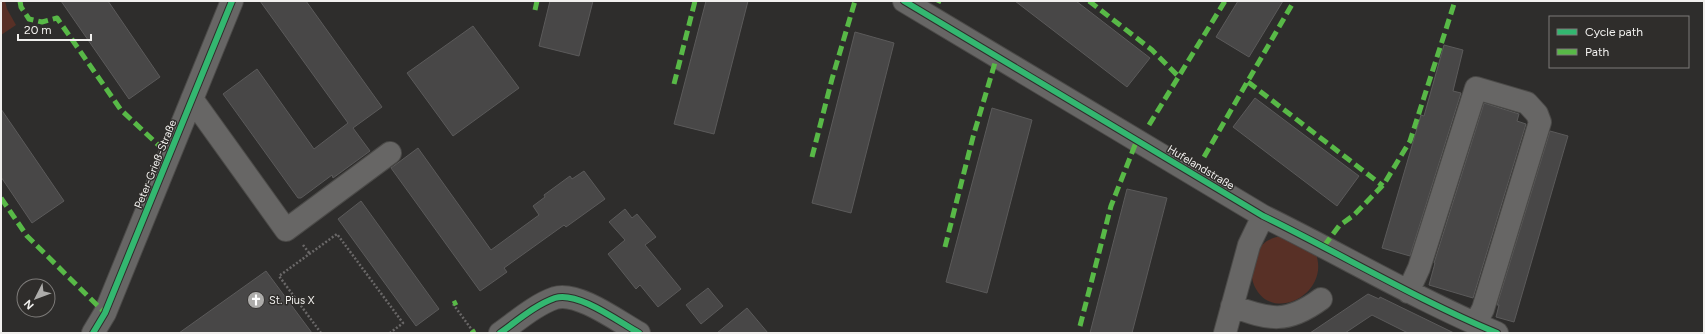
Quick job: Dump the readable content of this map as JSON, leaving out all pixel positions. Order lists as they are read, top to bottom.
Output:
{
  "streets": {
    "street": ["Peter-Grieß-Straße", "Hufelandstraße"]
  },
  "places": {
    "church": ["St. Pius X"]
  },
  "legend": ["Cycle path", "Path"],
  "scale_bar": "20 m",
  "north": "bottom left"
}
